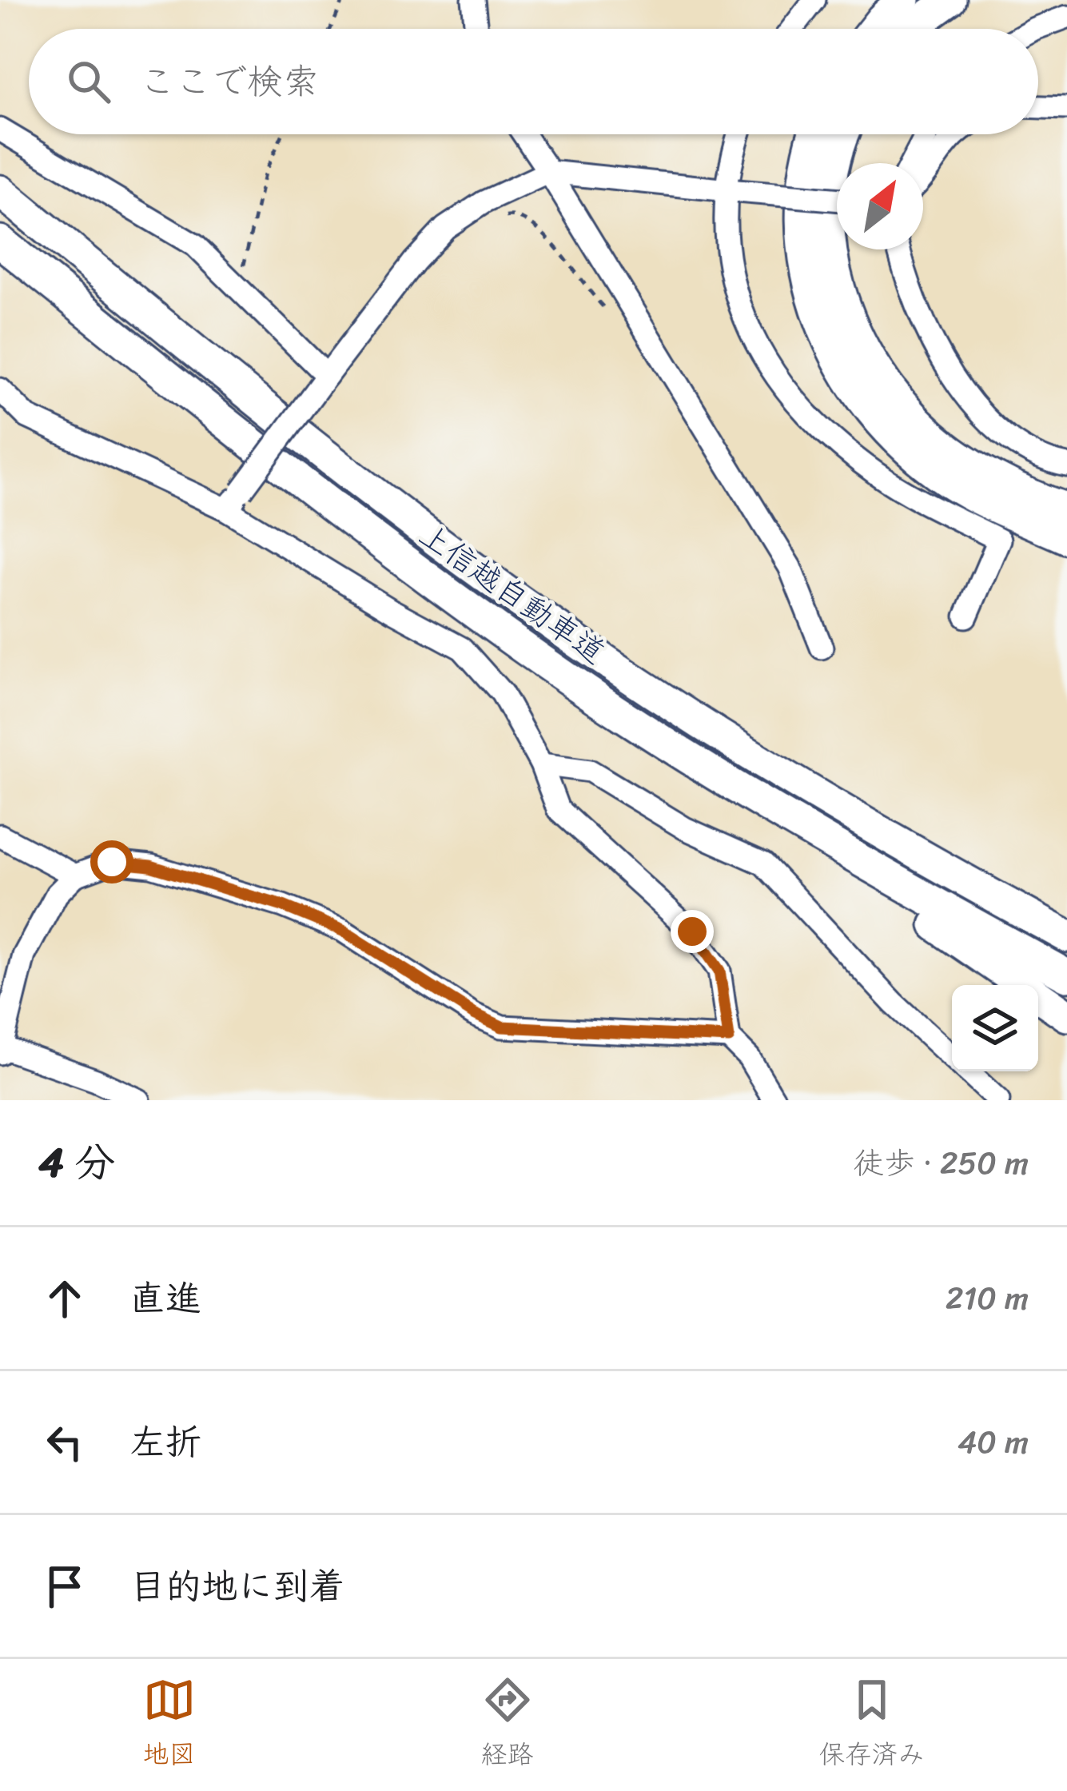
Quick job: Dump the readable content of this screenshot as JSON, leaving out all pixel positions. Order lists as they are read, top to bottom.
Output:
{
  "streets": {
    "highway": ["上信越自動車道"]
  },
  "north": "top right",
  "page": {
    "search": "ここで検索",
    "heading": ["4 分", "徒歩 · 250 m"],
    "list": [
      ["直進", "210 m"],
      ["左折", "40 m"],
      "目的地に到着"
    ],
    "nav": ["地図", "経路", "保存済み"]
  }
}
